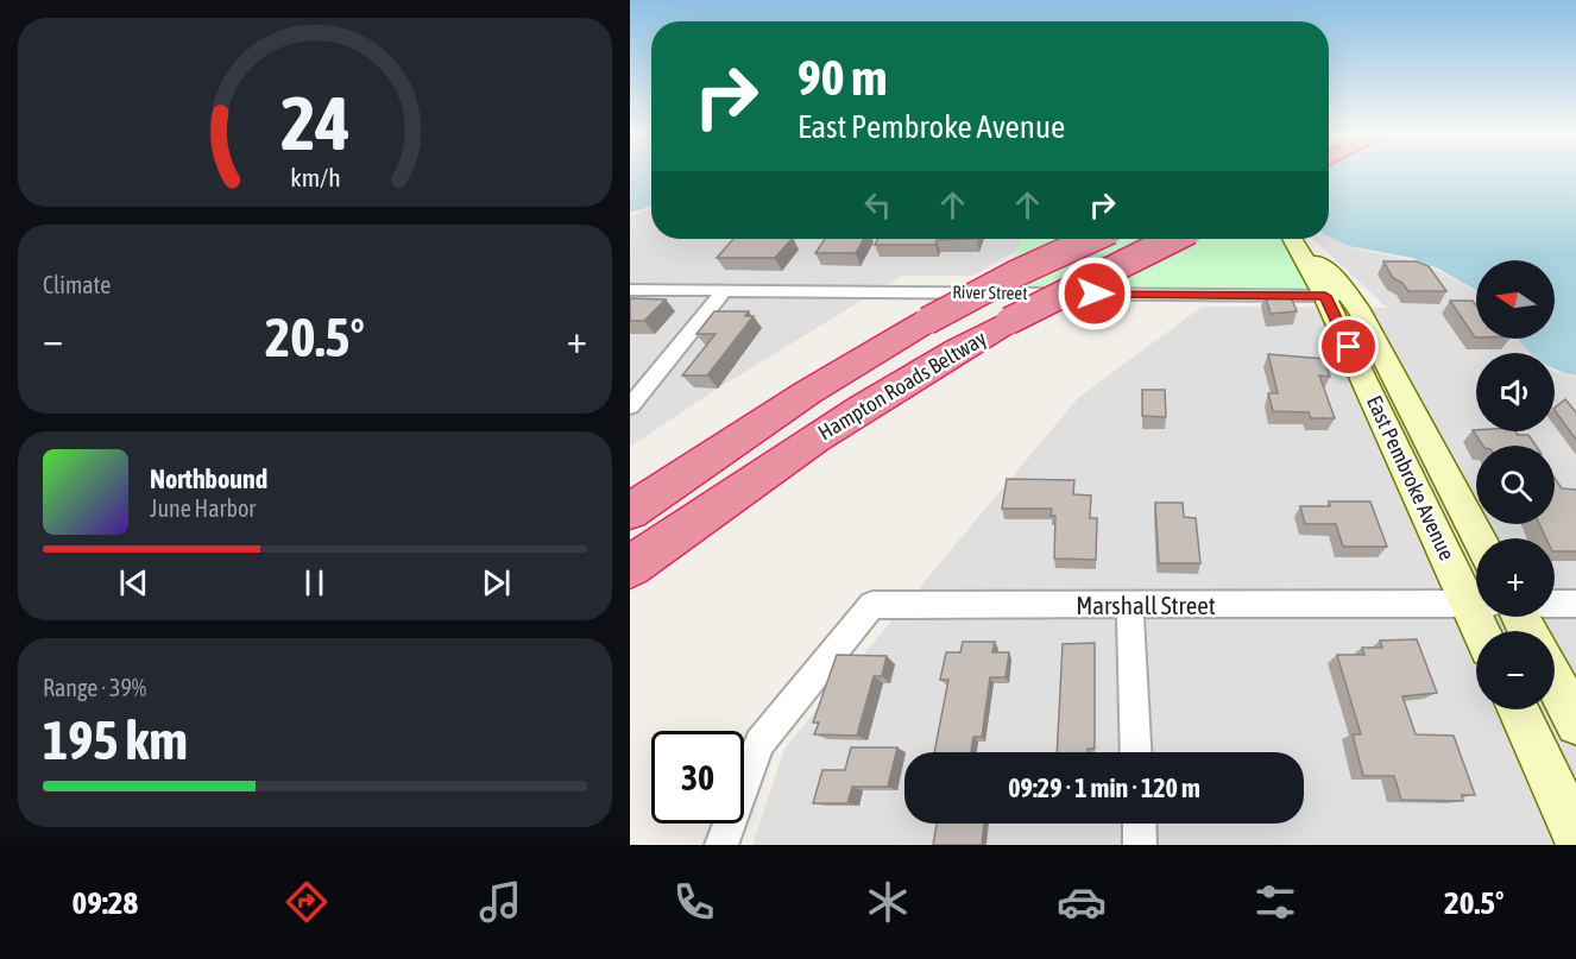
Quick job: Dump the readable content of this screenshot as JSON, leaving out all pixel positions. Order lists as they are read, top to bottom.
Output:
{
  "streets": {
    "highway": ["Hampton Roads Beltway"],
    "main road": ["East Pembroke Avenue"],
    "street": ["River Street", "Marshall Street"]
  },
  "crossings": [
    ["River Street", "East Pembroke Avenue"]
  ],
  "north": "left",
  "page": {
    "turn": ["90 m", "East Pembroke Avenue"],
    "tile": [
      "Climate",
      ["Range · 39%", "195 km"]
    ],
    "map_buttons": ["+", "−"],
    "heat": ["−", "20.5°", "+"],
    "song": ["Northbound", "June Harbor"],
    "limit": "30",
    "trip": "09:29 · 1 min · 120 m",
    "tabs": ["09:28", "20.5°"],
    "gauge": ["24", "km/h"]
  }
}
